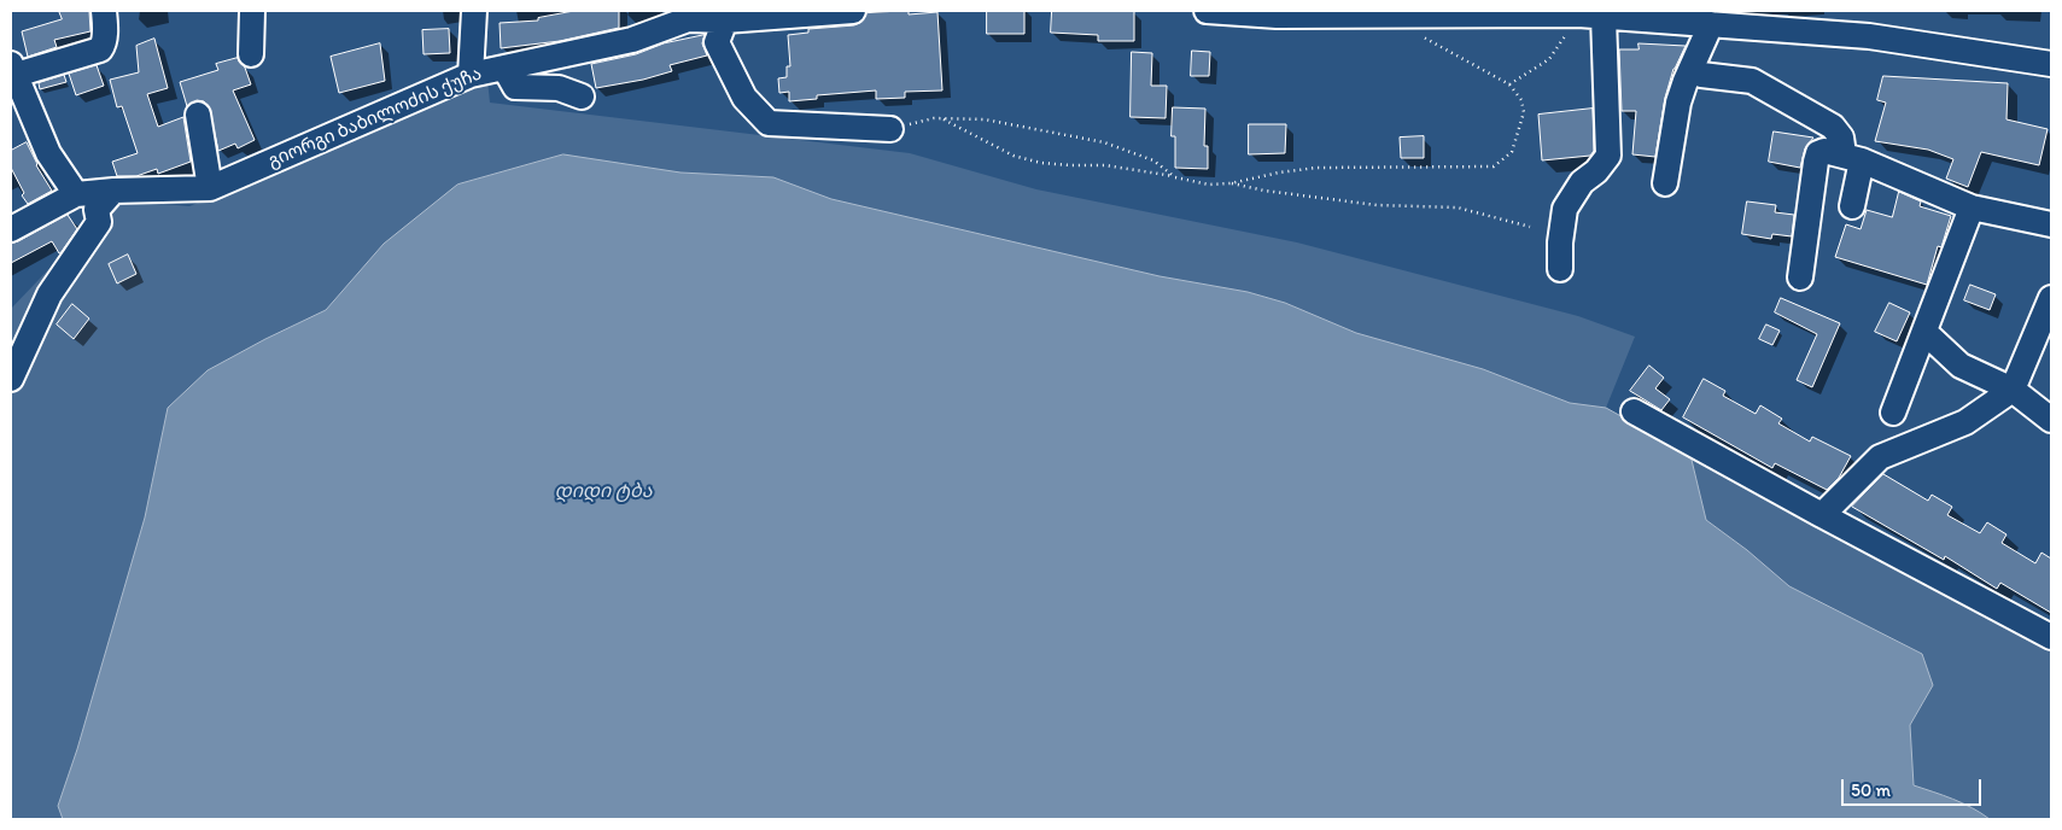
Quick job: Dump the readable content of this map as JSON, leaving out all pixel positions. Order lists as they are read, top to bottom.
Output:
{
  "streets": {
    "street": ["გიორგი ბაბილოძის ქუჩა"]
  },
  "water": ["დიდი ტბა"],
  "scale_bar": "50 m"
}
